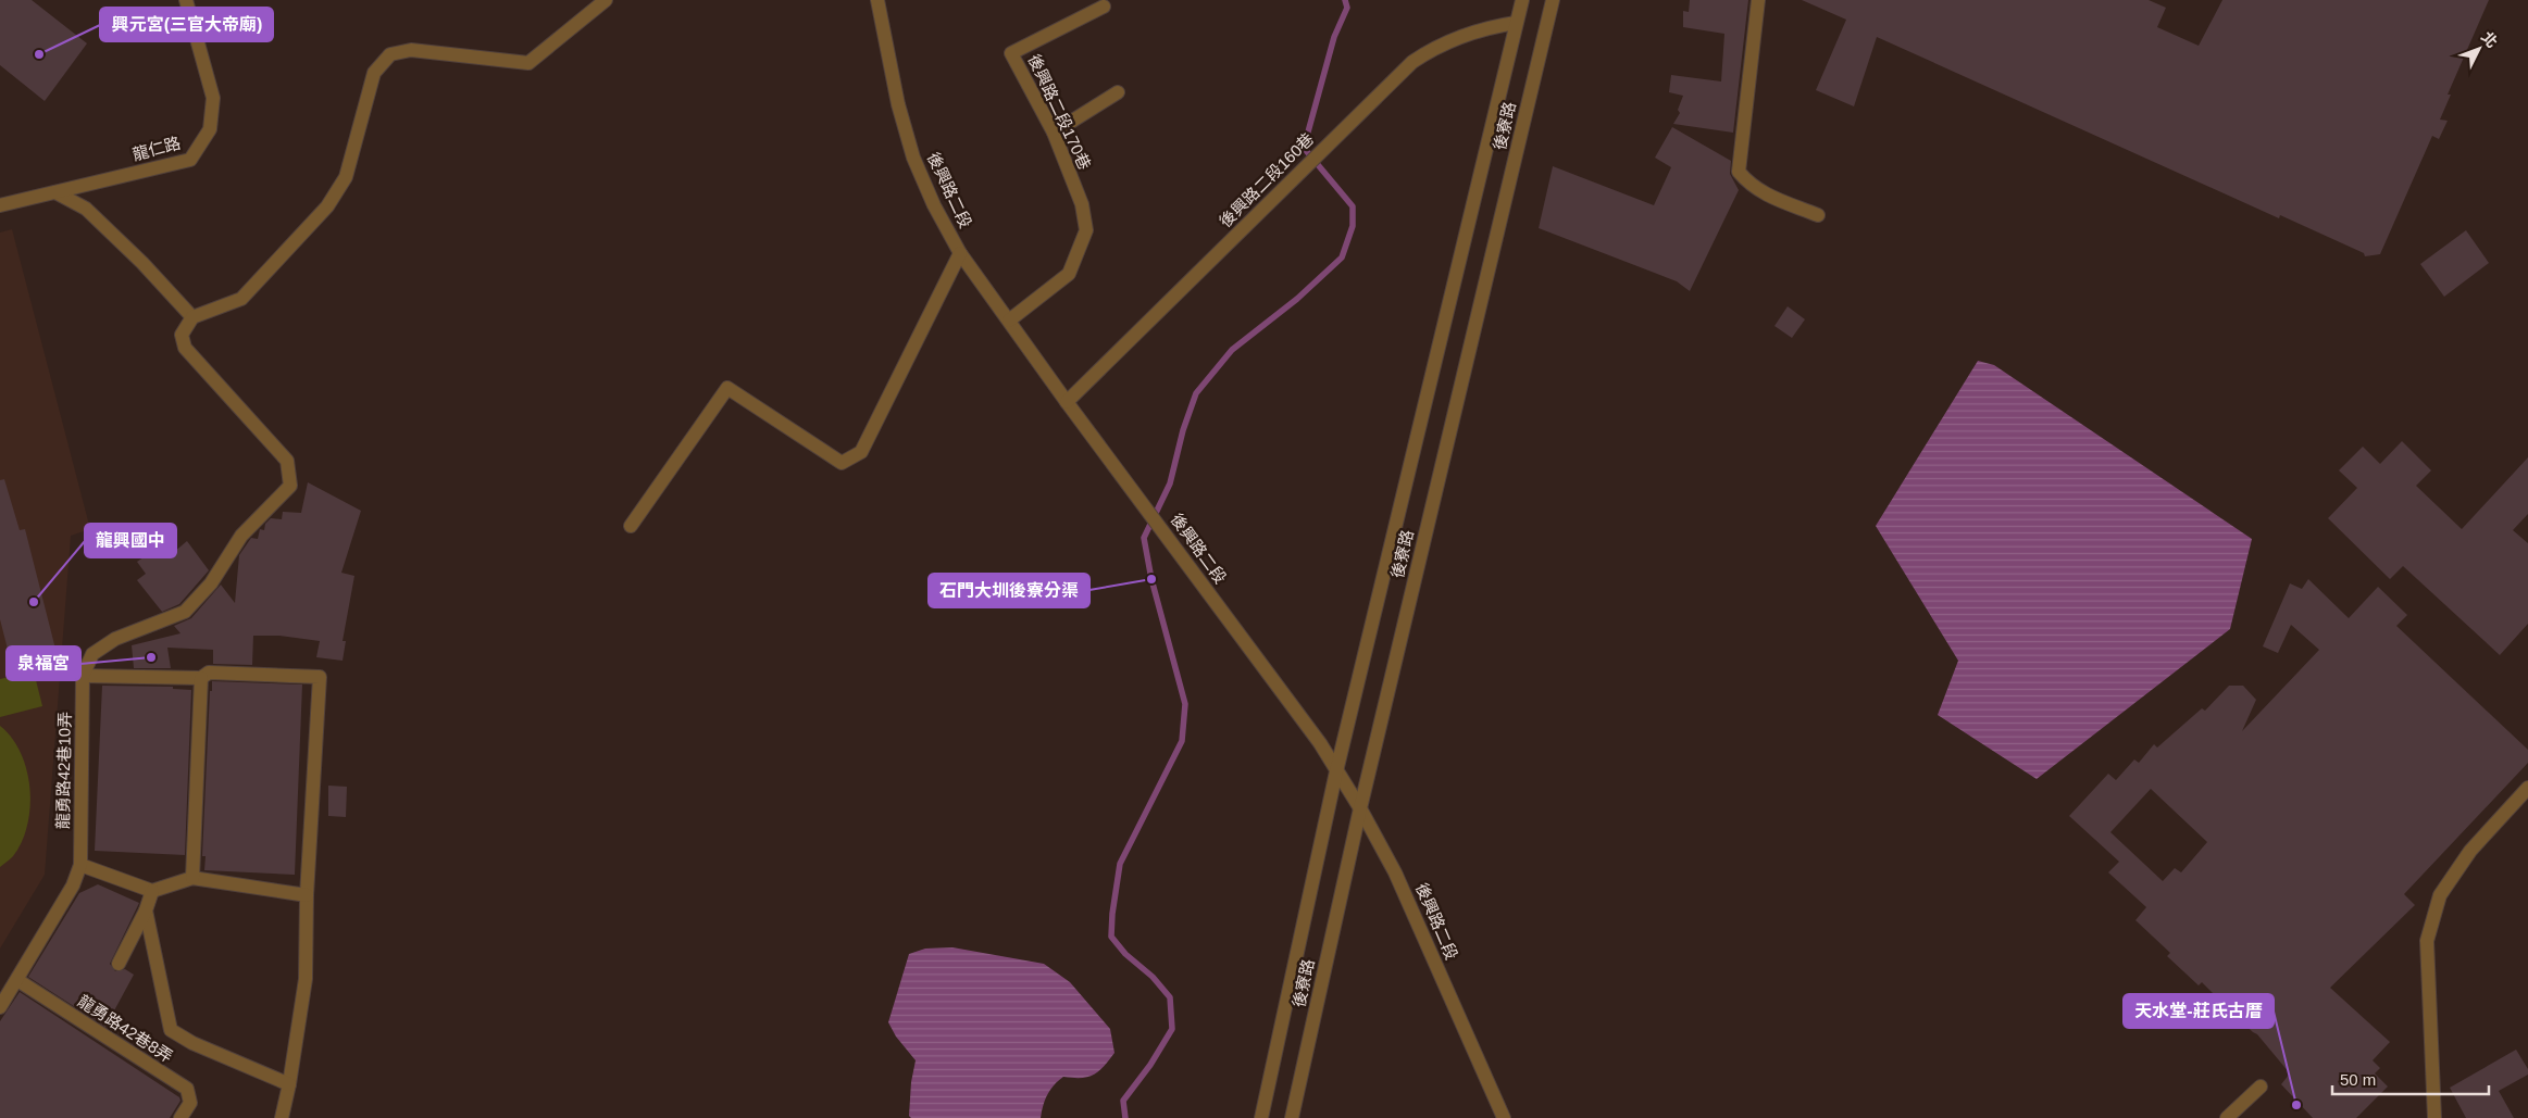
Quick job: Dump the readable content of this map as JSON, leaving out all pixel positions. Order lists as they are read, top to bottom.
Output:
{
  "streets": {
    "street": [
      "後興路二段170巷",
      "後寮路",
      "龍仁路",
      "後興路二段160巷",
      "後興路二段",
      "龍勇路42巷10弄",
      "龍勇路42巷8弄"
    ]
  },
  "crossings": [
    ["後興路二段170巷", "後興路二段"],
    ["後寮路", "後興路二段160巷"],
    ["後寮路", "後興路二段"],
    ["後興路二段160巷", "後興路二段"]
  ],
  "places": [
    "興元宮(三官大帝廟)",
    "石門大圳後寮分渠",
    "龍興國中",
    "泉福宮",
    "天水堂-莊氏古厝"
  ],
  "scale_bar": "50 m",
  "north": "top right"
}
